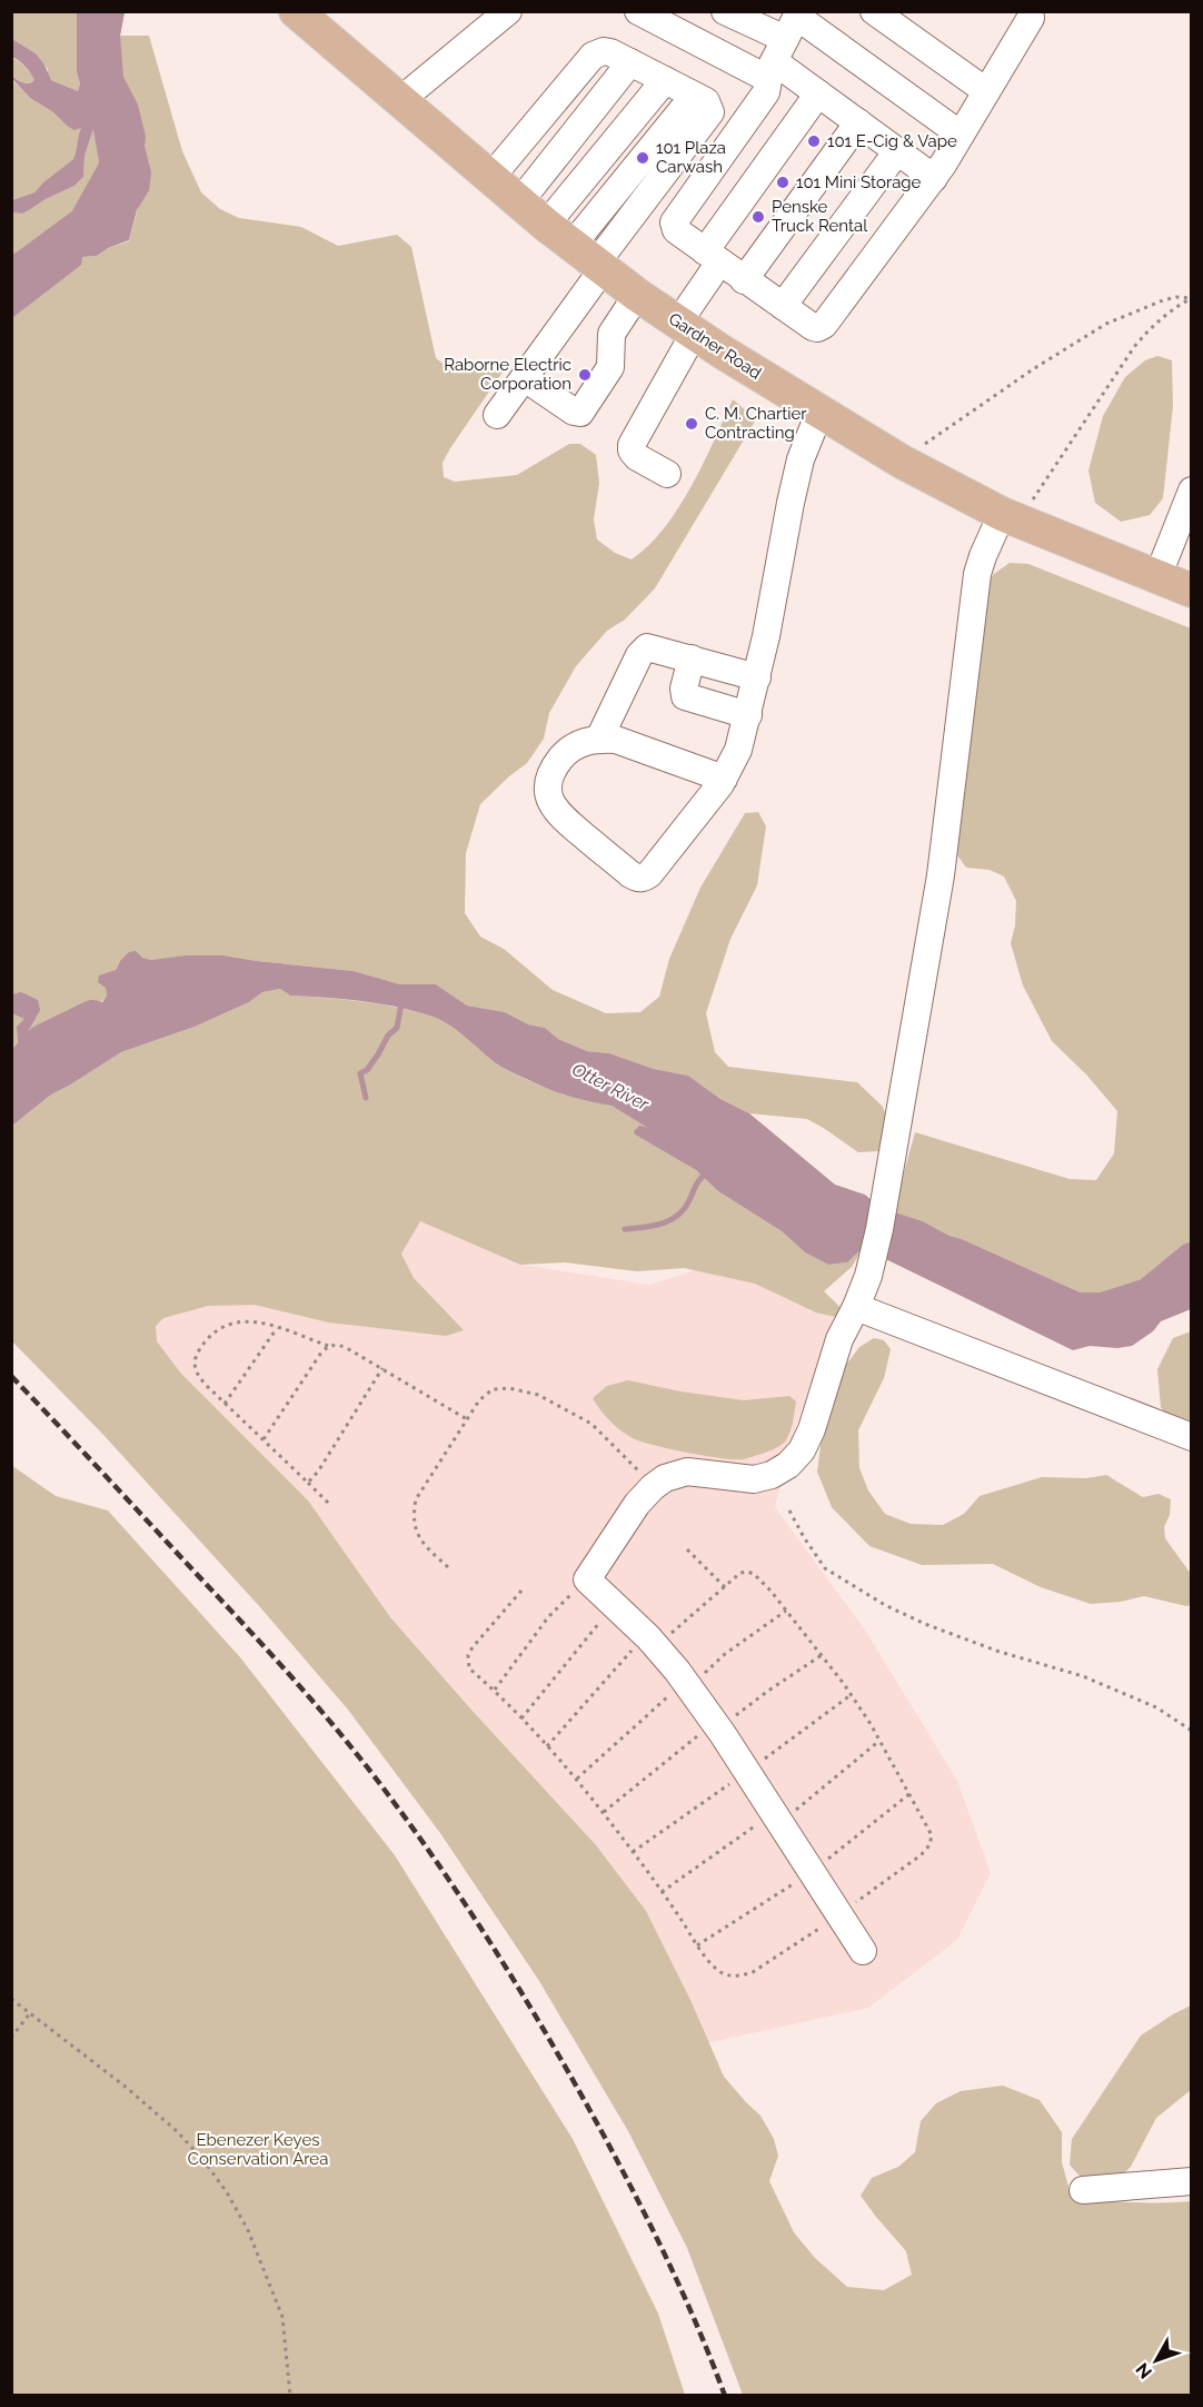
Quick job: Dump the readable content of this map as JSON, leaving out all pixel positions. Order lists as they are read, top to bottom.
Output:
{
  "streets": {
    "main road": ["Gardner Road"]
  },
  "water": ["Otter River"],
  "parks": ["Ebenezer Keyes Conservation Area"],
  "places": [
    "101 E-Cig & Vape",
    "101 Plaza Carwash",
    "101 Mini Storage",
    "Penske Truck Rental",
    "Raborne Electric Corporation",
    "C. M. Chartier Contracting"
  ],
  "north": "bottom left"
}
